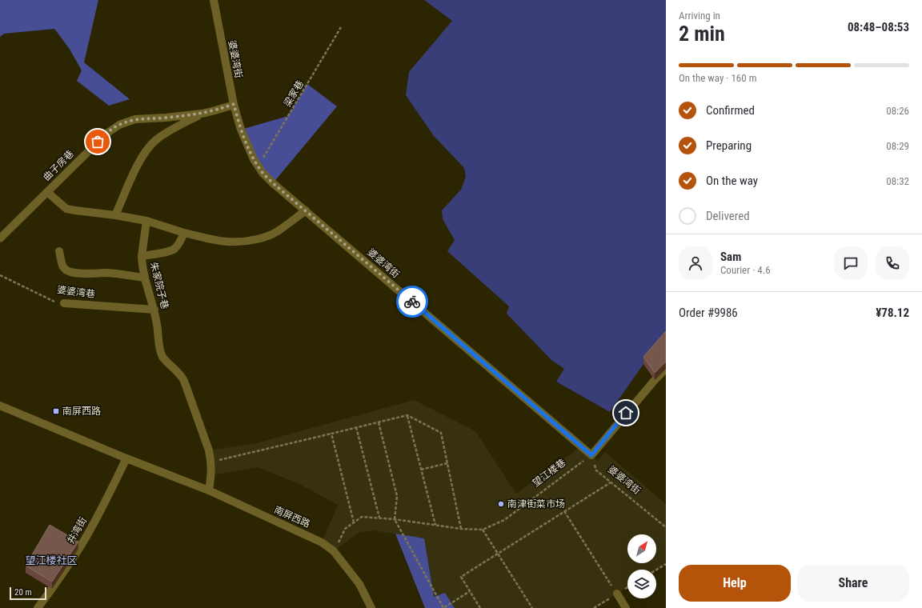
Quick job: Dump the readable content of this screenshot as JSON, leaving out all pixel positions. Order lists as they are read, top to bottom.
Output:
{
  "streets": {
    "street": [
      "婆婆湾街",
      "曲子房巷",
      "朱家院子巷",
      "婆婆湾巷",
      "南屏西路",
      "井湾街"
    ],
    "path": ["梁家巷", "望江楼巷"]
  },
  "crossings": [
    ["婆婆湾街", "梁家巷"],
    ["婆婆湾街", "曲子房巷"],
    ["婆婆湾街", "望江楼巷"],
    ["朱家院子巷", "婆婆湾巷"],
    ["朱家院子巷", "南屏西路"],
    ["望江楼巷", "南屏西路"],
    ["南屏西路", "井湾街"]
  ],
  "districts": ["望江楼社区"],
  "places": {
    "transit": ["南屏西路"],
    "other": ["南津街菜市场"]
  },
  "scale_bar": "20 m",
  "north": "top right",
  "page": {
    "heading": ["2 min", "Arriving in", "08:48–08:53"],
    "panel": [
      "Sam",
      "Courier · 4.6",
      "Order #9986",
      "¥78.12"
    ],
    "bar": "On the way · 160 m",
    "list": [
      ["Confirmed", "08:26"],
      ["Preparing", "08:29"],
      ["On the way", "08:32"],
      "Delivered"
    ],
    "buttons": ["Help", "Share"],
    "scale": "20 m"
  }
}
